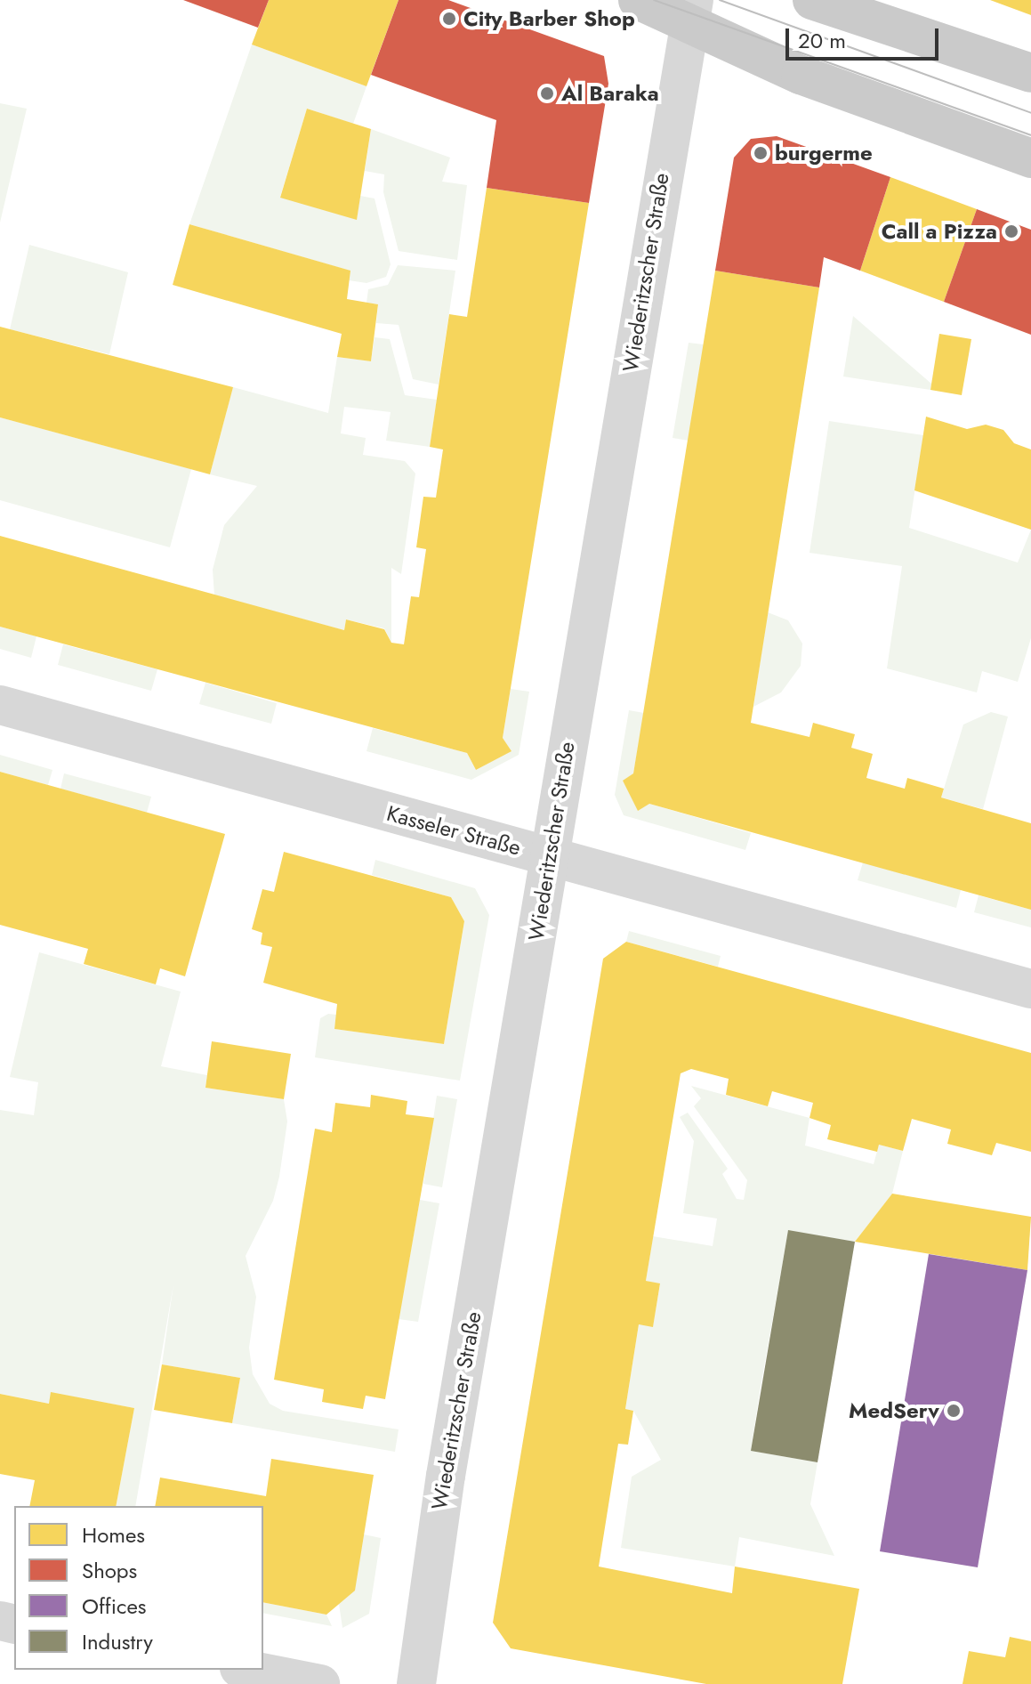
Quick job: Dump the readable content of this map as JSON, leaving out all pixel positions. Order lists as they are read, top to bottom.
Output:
{
  "streets": {
    "street": ["Wiederitzscher Straße", "Kasseler Straße"]
  },
  "crossings": [
    ["Wiederitzscher Straße", "Kasseler Straße"]
  ],
  "places": [
    "City Barber Shop",
    "Al Baraka",
    "burgerme",
    "Call a Pizza",
    "MedServ"
  ],
  "legend": [
    "Homes",
    "Shops",
    "Offices",
    "Industry"
  ],
  "scale_bar": "20 m"
}
